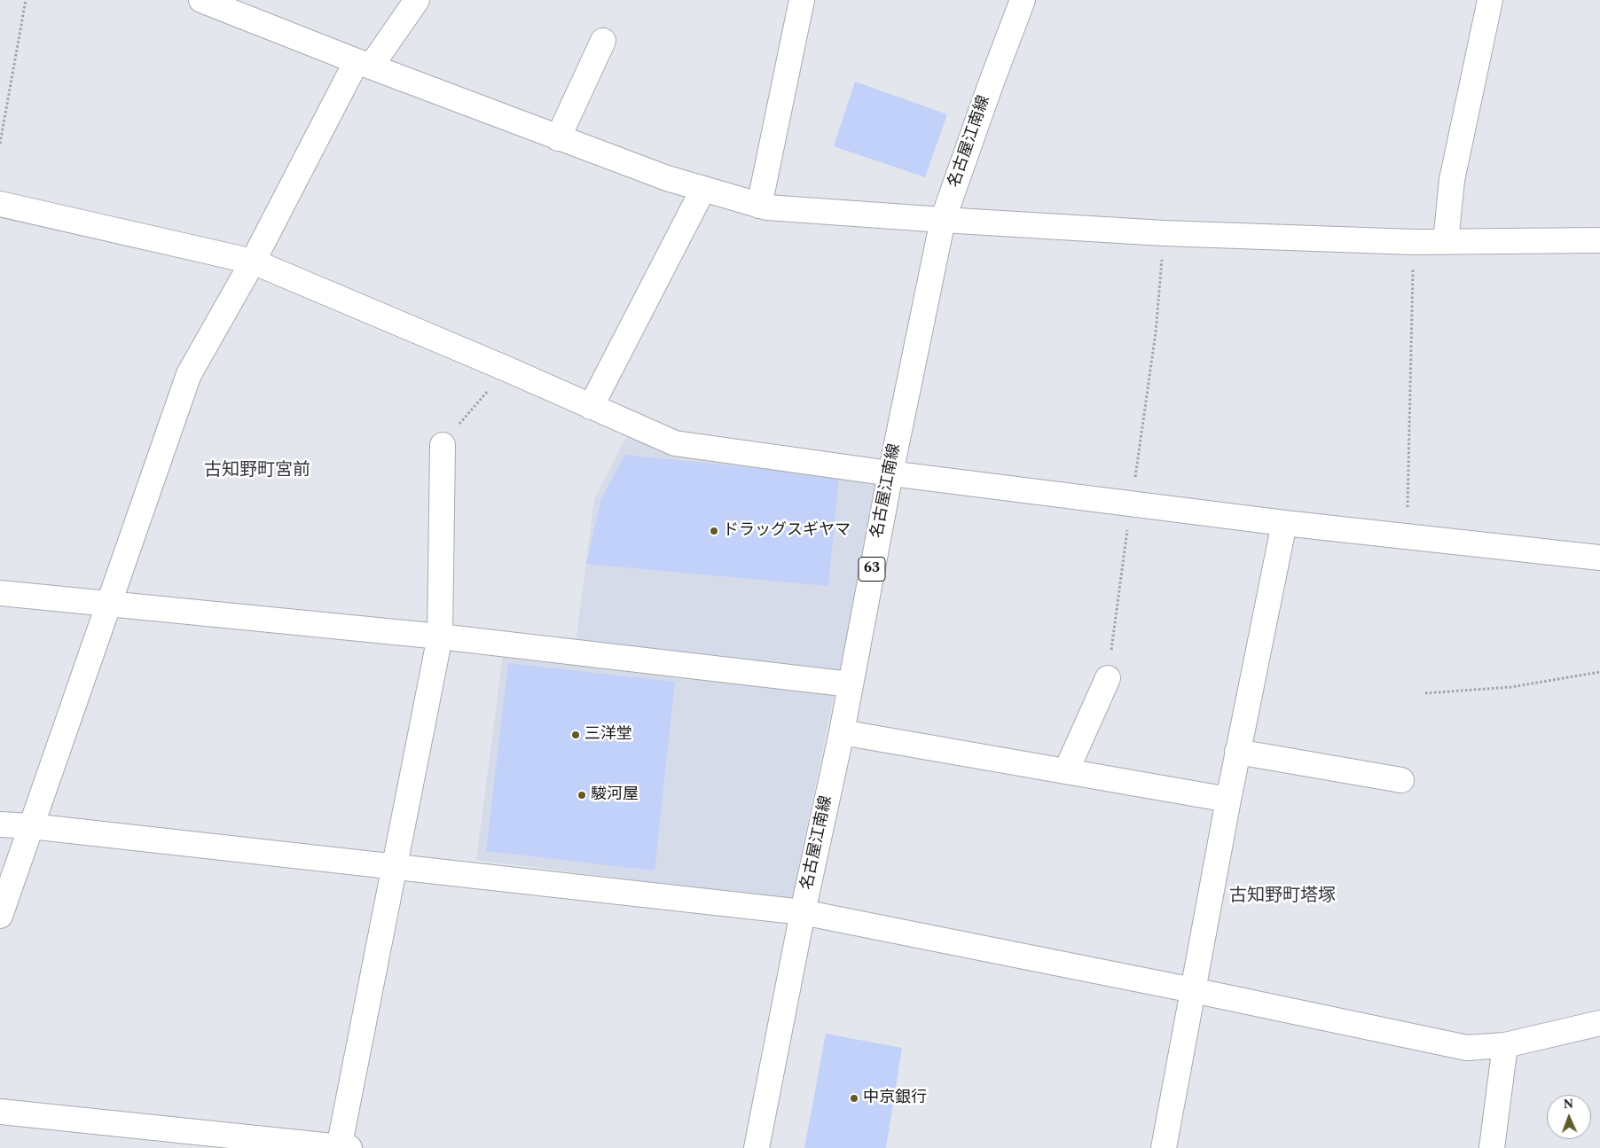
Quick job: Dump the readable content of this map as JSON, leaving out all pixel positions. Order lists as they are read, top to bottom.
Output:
{
  "streets": {
    "street": ["名古屋江南線", "63"]
  },
  "districts": ["古知野町宮前", "古知野町塔塚"],
  "places": [
    "ドラッグスギヤマ",
    "三洋堂",
    "駿河屋",
    "中京銀行"
  ],
  "north": "top"
}
